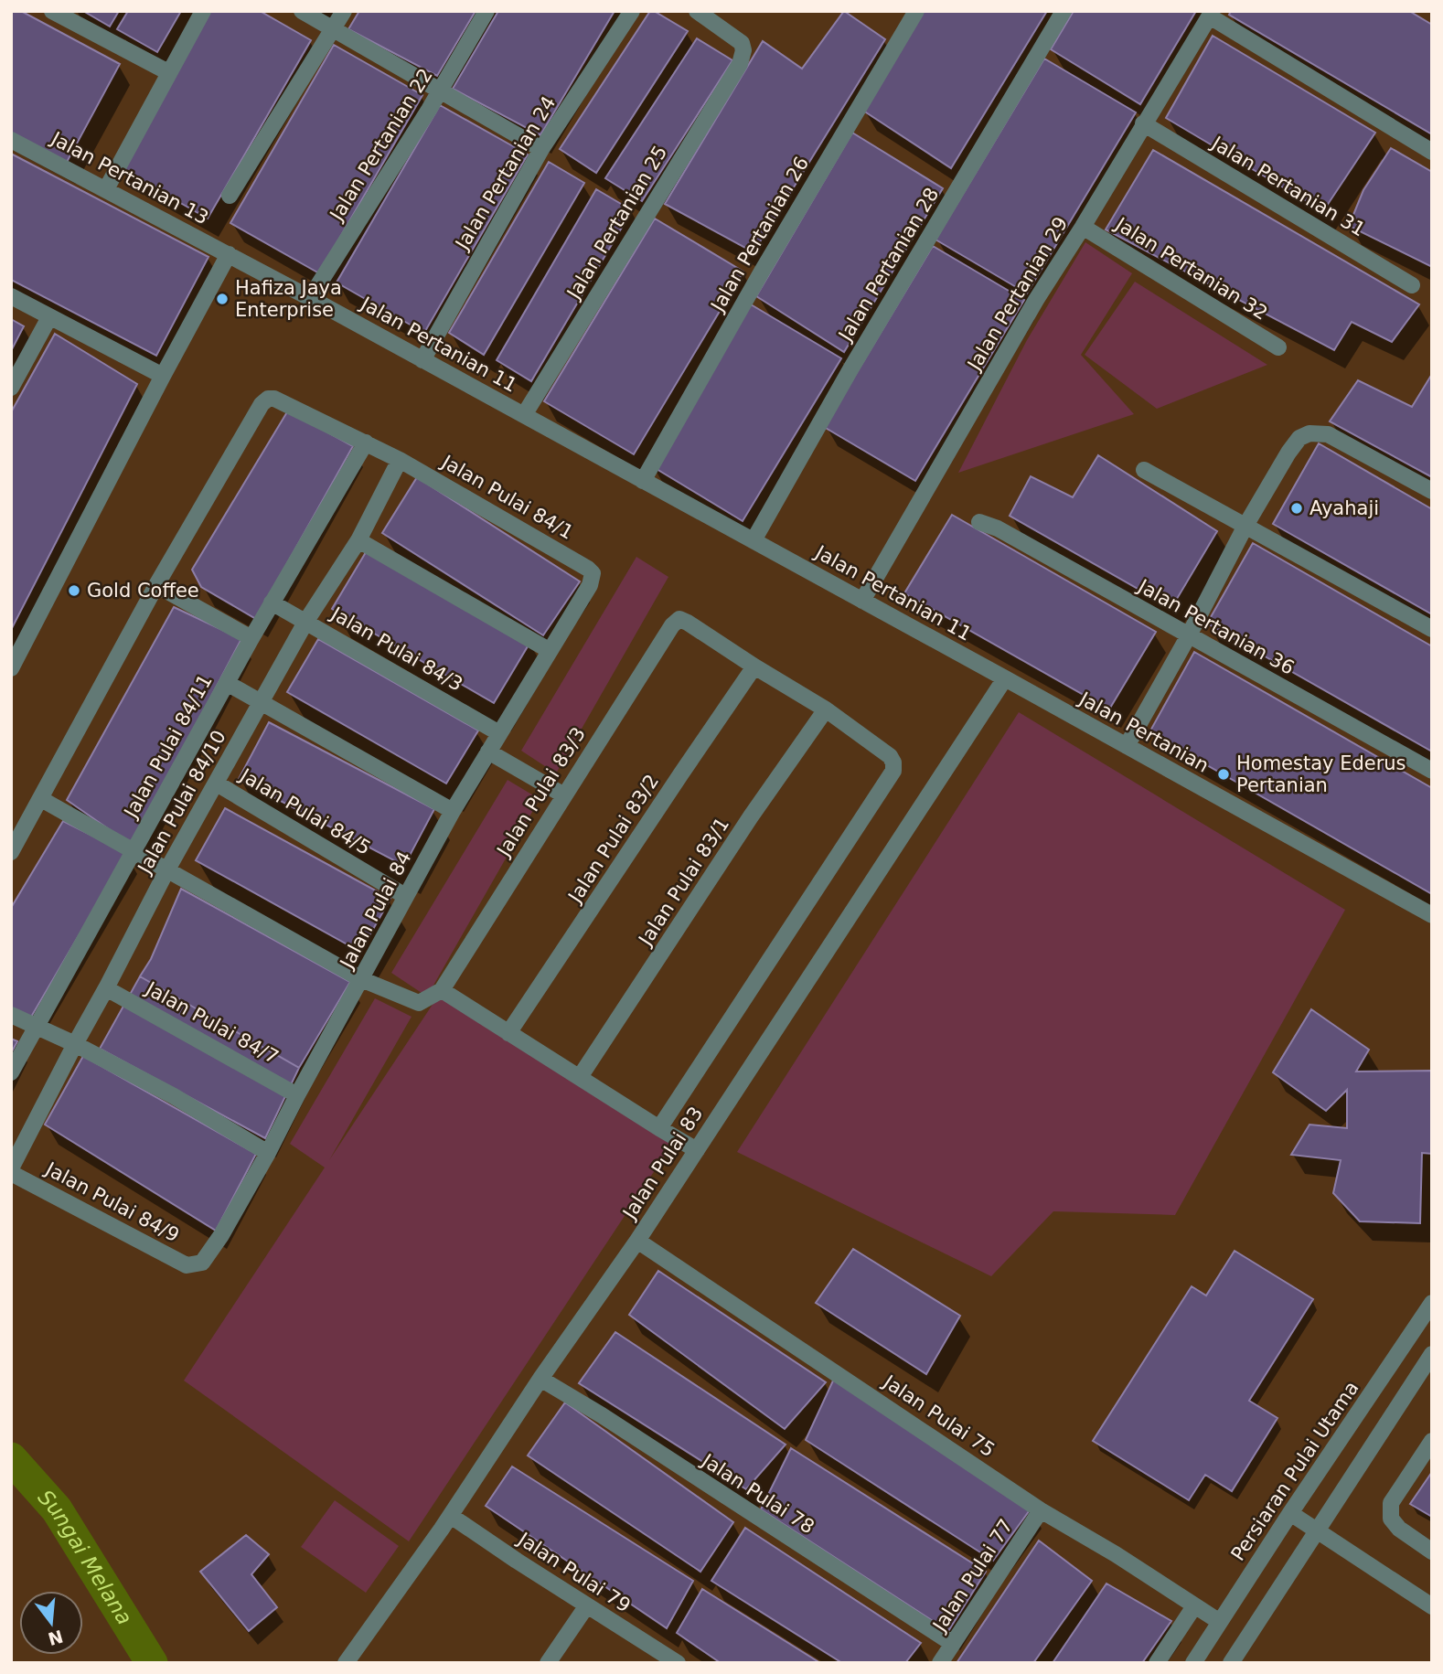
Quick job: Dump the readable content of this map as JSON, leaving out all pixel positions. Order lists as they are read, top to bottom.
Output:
{
  "streets": {
    "street": [
      "Jalan Pertanian 22",
      "Jalan Pertanian 24",
      "Jalan Pertanian 13",
      "Jalan Pertanian 31",
      "Jalan Pertanian 25",
      "Jalan Pertanian 26",
      "Jalan Pertanian 28",
      "Jalan Pertanian 32",
      "Jalan Pertanian 29",
      "Jalan Pertanian 11",
      "Jalan Pulai 84/1",
      "Jalan Pertanian 36",
      "Jalan Pulai 84/3",
      "Jalan Pertanian",
      "Jalan Pulai 84/11",
      "Jalan Pulai 83/3",
      "Jalan Pulai 84/10",
      "Jalan Pulai 84/5",
      "Jalan Pulai 83/2",
      "Jalan Pulai 83/1",
      "Jalan Pulai 84",
      "Jalan Pulai 84/7",
      "Jalan Pulai 83",
      "Jalan Pulai 84/9",
      "Jalan Pulai 75",
      "Persiaran Pulai Utama",
      "Jalan Pulai 78",
      "Jalan Pulai 79",
      "Jalan Pulai 77"
    ]
  },
  "crossings": [
    ["Jalan Pertanian 22", "Jalan Pertanian 11"],
    ["Jalan Pertanian 24", "Jalan Pertanian 11"],
    ["Jalan Pertanian 13", "Jalan Pertanian 11"],
    ["Jalan Pertanian 31", "Jalan Pertanian 29"],
    ["Jalan Pertanian 25", "Jalan Pertanian 11"],
    ["Jalan Pertanian 26", "Jalan Pertanian 11"],
    ["Jalan Pertanian 28", "Jalan Pertanian 11"],
    ["Jalan Pertanian 32", "Jalan Pertanian 29"],
    ["Jalan Pertanian 29", "Jalan Pertanian 11"],
    ["Jalan Pertanian 11", "Jalan Pertanian"],
    ["Jalan Pertanian 11", "Jalan Pulai 83"],
    ["Jalan Pulai 84/1", "Jalan Pulai 84/10"],
    ["Jalan Pulai 84/1", "Jalan Pulai 84"],
    ["Jalan Pulai 84/3", "Jalan Pulai 84/11"],
    ["Jalan Pulai 84/3", "Jalan Pulai 84/10"],
    ["Jalan Pulai 84/3", "Jalan Pulai 84"],
    ["Jalan Pertanian", "Jalan Pulai 83"],
    ["Jalan Pulai 83/3", "Jalan Pulai 83/2"],
    ["Jalan Pulai 84/10", "Jalan Pulai 84/5"],
    ["Jalan Pulai 84/10", "Jalan Pulai 84/7"],
    ["Jalan Pulai 84/10", "Jalan Pulai 84/9"],
    ["Jalan Pulai 84/5", "Jalan Pulai 84"],
    ["Jalan Pulai 84", "Jalan Pulai 84/7"],
    ["Jalan Pulai 84", "Jalan Pulai 84/9"],
    ["Jalan Pulai 83", "Jalan Pulai 75"],
    ["Jalan Pulai 83", "Jalan Pulai 78"],
    ["Jalan Pulai 83", "Jalan Pulai 79"],
    ["Jalan Pulai 75", "Persiaran Pulai Utama"],
    ["Jalan Pulai 75", "Jalan Pulai 77"],
    ["Jalan Pulai 78", "Jalan Pulai 77"]
  ],
  "water": ["Sungai Melana"],
  "places": [
    "Hafiza Jaya Enterprise",
    "Ayahaji",
    "Gold Coffee",
    "Homestay Ederus Pertanian"
  ],
  "north": "bottom"
}
